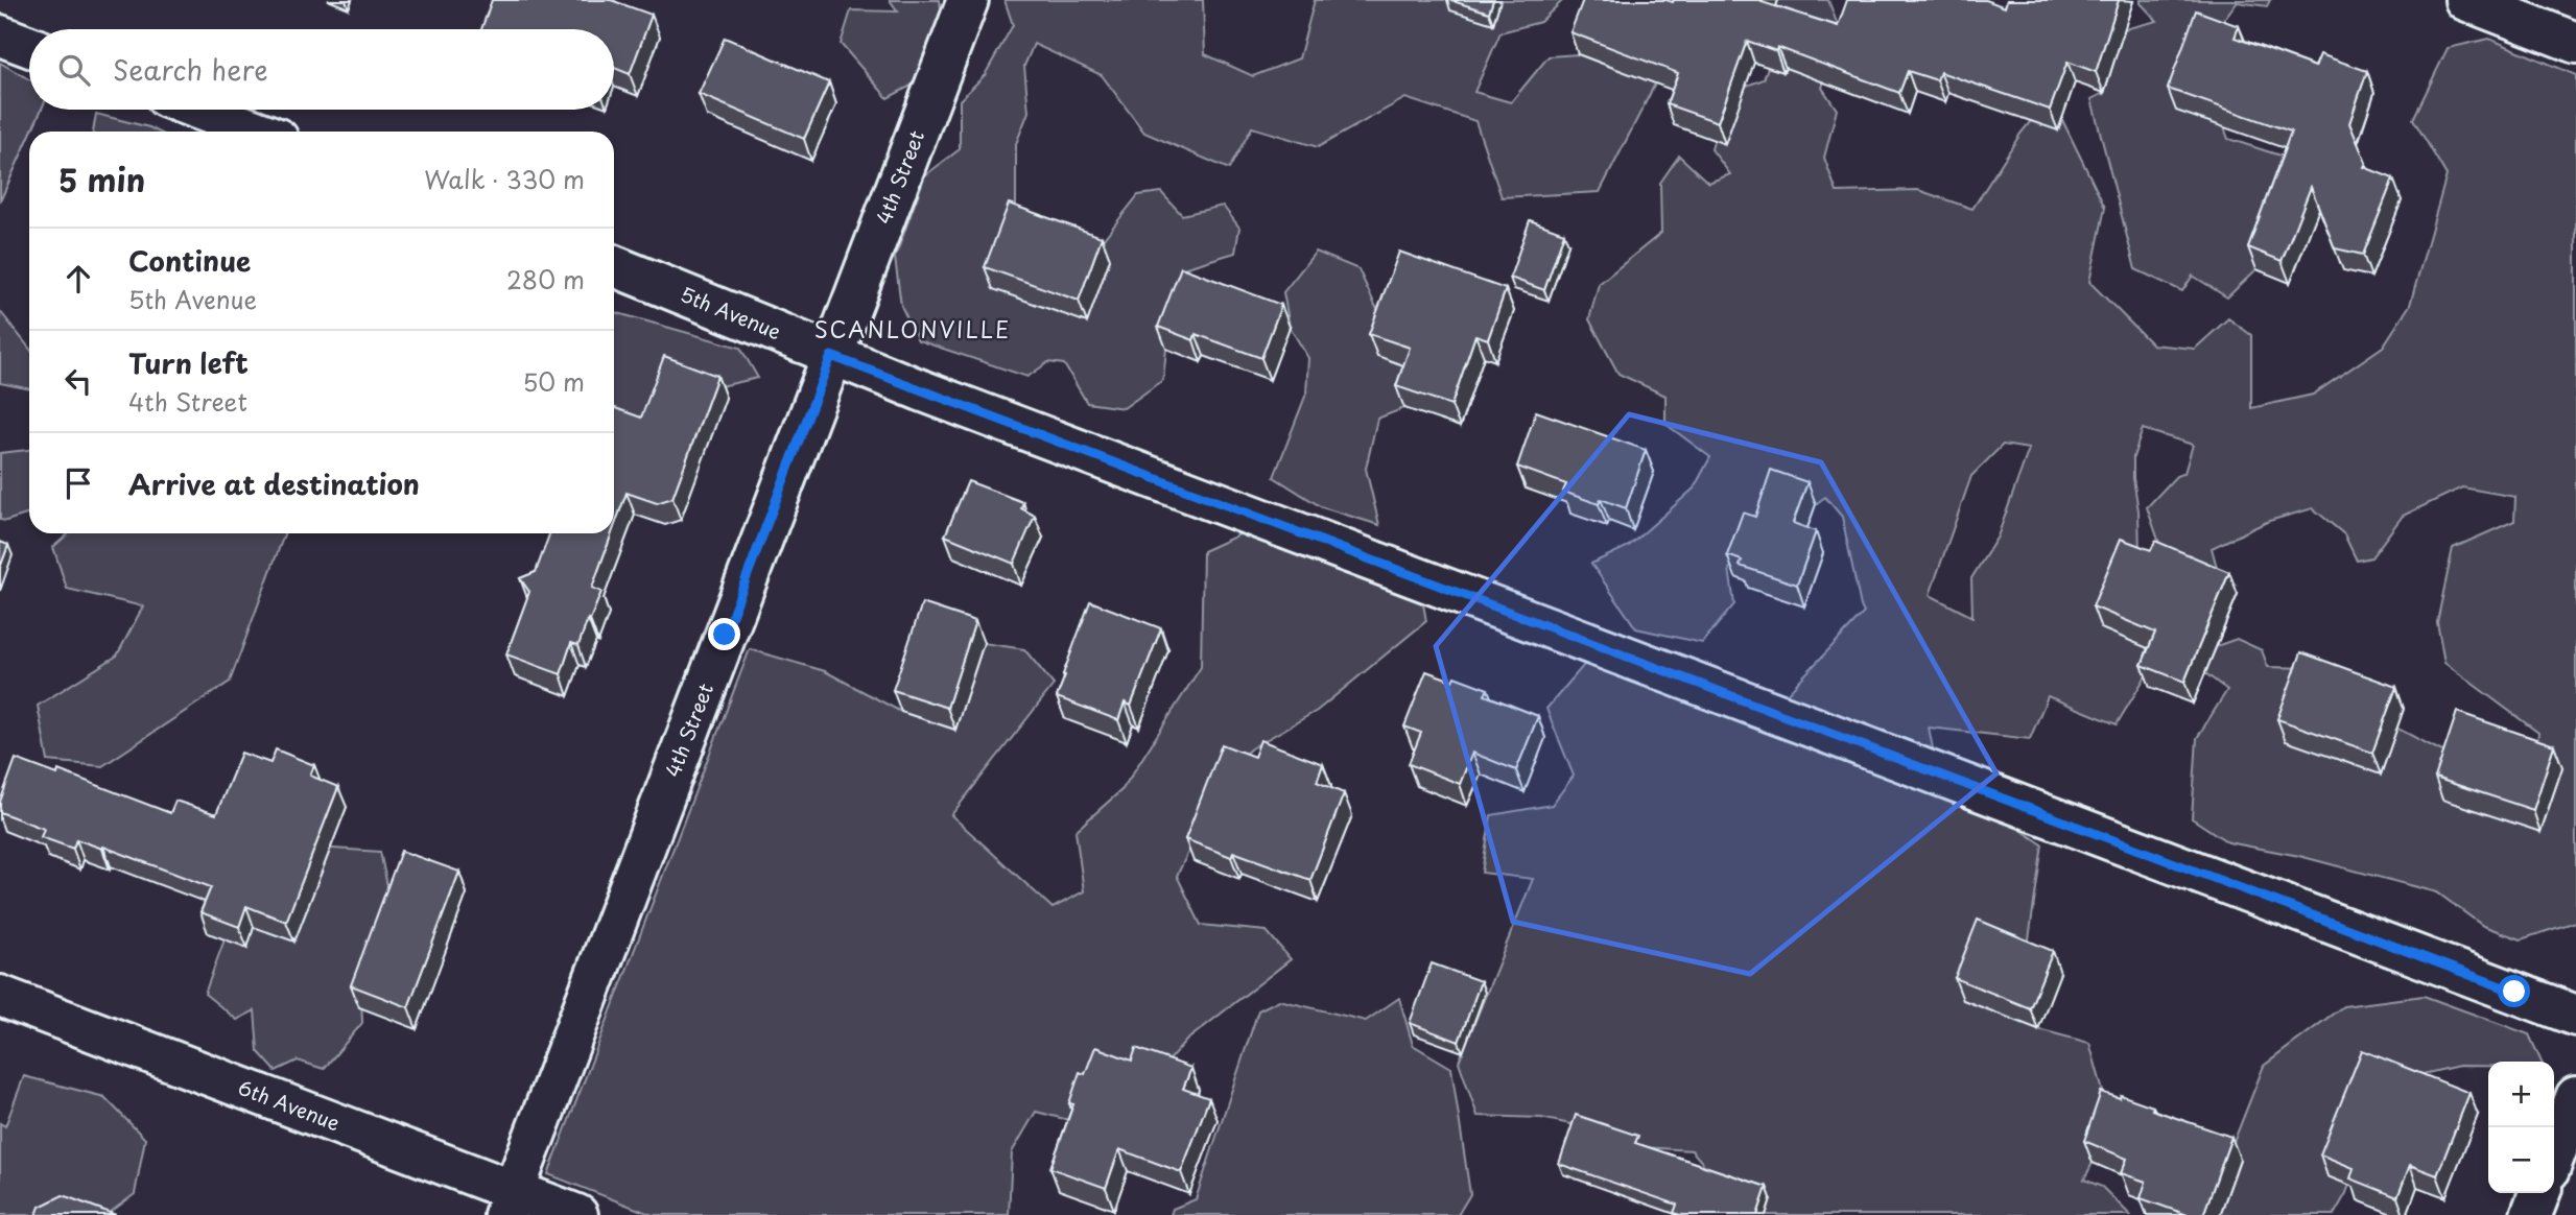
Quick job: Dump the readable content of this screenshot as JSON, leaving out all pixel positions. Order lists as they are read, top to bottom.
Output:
{
  "streets": {
    "street": ["4th Street", "5th Avenue", "6th Avenue"]
  },
  "crossings": [
    ["4th Street", "5th Avenue"],
    ["4th Street", "6th Avenue"]
  ],
  "districts": ["SCANLONVILLE"],
  "page": {
    "search": "Search here",
    "heading": ["5 min", "Walk · 330 m"],
    "list": [
      ["Continue", "5th Avenue", "280 m"],
      ["Turn left", "4th Street", "50 m"],
      "Arrive at destination"
    ],
    "map_buttons": ["+", "−"]
  }
}
